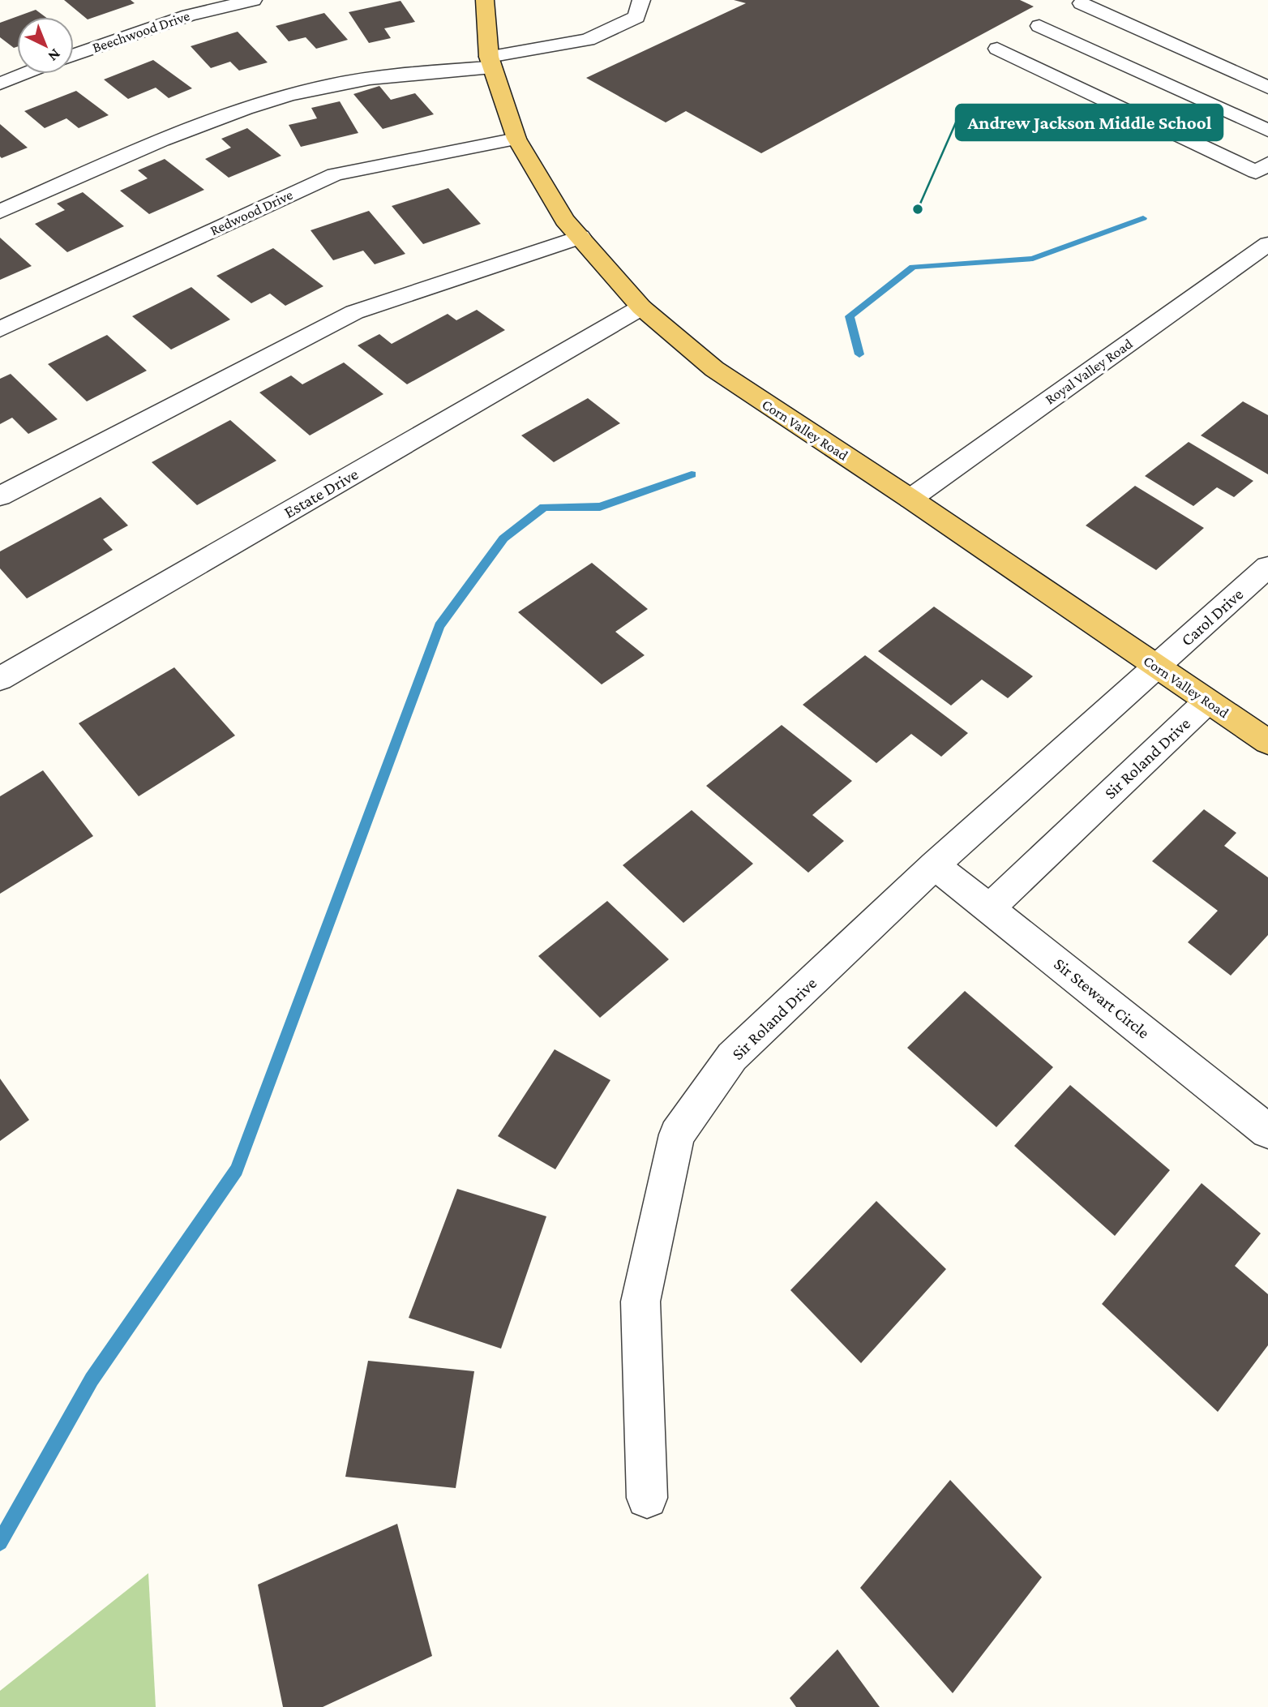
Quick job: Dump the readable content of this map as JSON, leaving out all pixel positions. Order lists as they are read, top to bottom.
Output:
{
  "streets": {
    "main road": ["Corn Valley Road"],
    "street": [
      "Beechwood Drive",
      "Redwood Drive",
      "Royal Valley Road",
      "Estate Drive",
      "Carol Drive",
      "Sir Roland Drive",
      "Sir Stewart Circle"
    ]
  },
  "crossings": [
    ["Redwood Drive", "Corn Valley Road"],
    ["Royal Valley Road", "Corn Valley Road"],
    ["Corn Valley Road", "Estate Drive"],
    ["Corn Valley Road", "Carol Drive"],
    ["Corn Valley Road", "Sir Roland Drive"],
    ["Carol Drive", "Sir Roland Drive"],
    ["Sir Roland Drive", "Sir Stewart Circle"]
  ],
  "places": ["Andrew Jackson Middle School"],
  "north": "bottom right"
}
